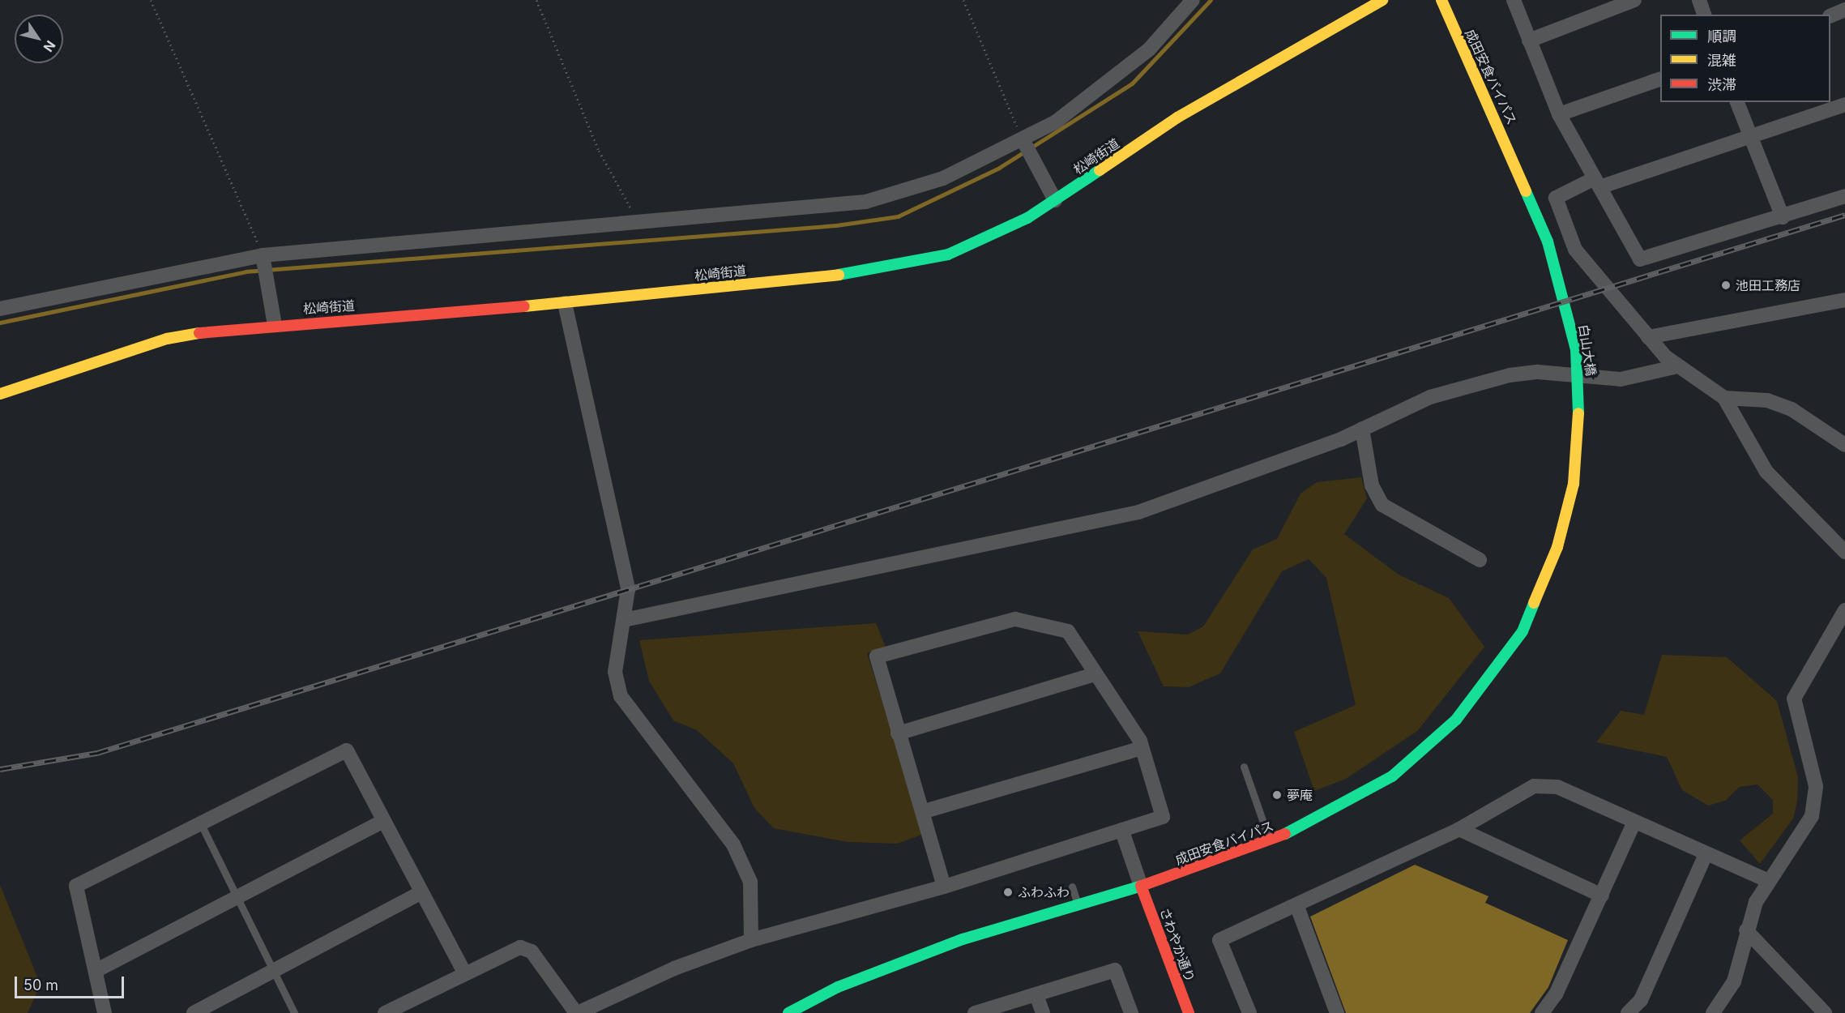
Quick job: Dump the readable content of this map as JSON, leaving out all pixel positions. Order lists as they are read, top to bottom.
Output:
{
  "streets": {
    "main road": [
      "成田安食バイパス",
      "松崎街道",
      "白山大橋",
      "さわやか通り"
    ]
  },
  "crossings": [
    ["成田安食バイパス", "白山大橋"],
    ["成田安食バイパス", "さわやか通り"]
  ],
  "places": ["池田工務店", "夢庵", "ふわふわ"],
  "legend": ["順調", "混雑", "渋滞"],
  "scale_bar": "50 m",
  "north": "bottom right"
}
